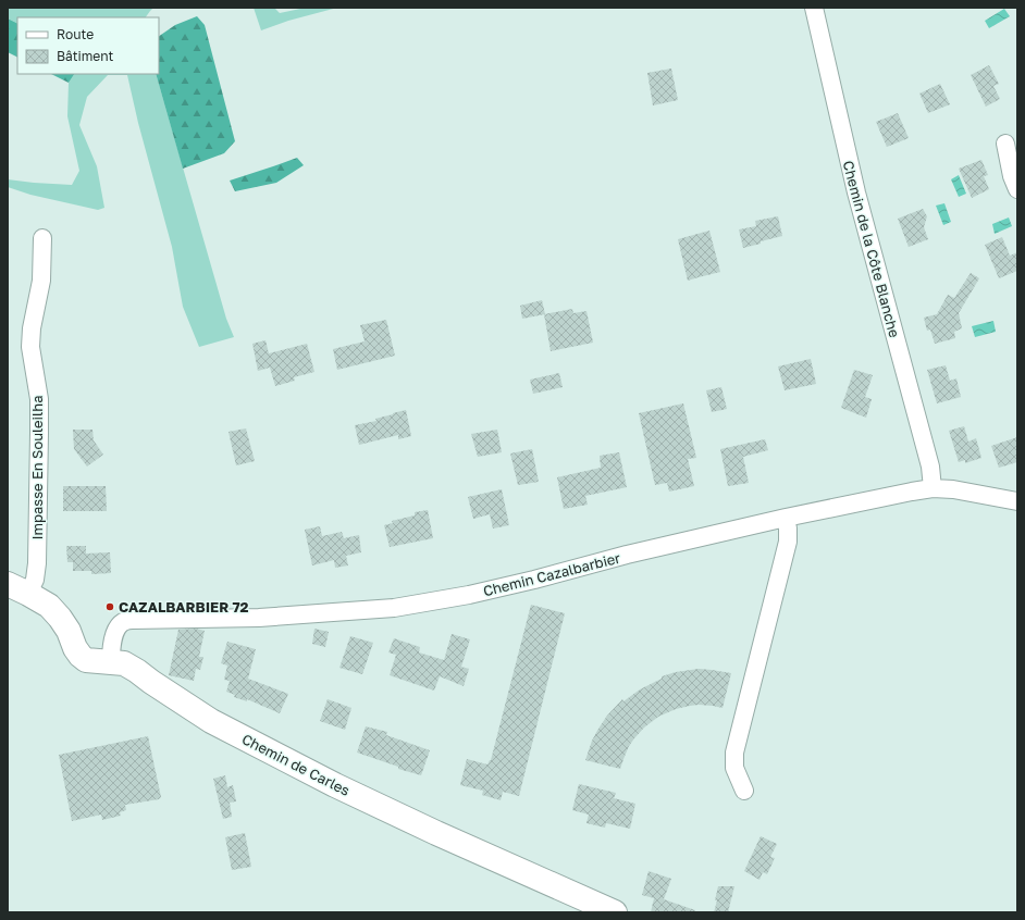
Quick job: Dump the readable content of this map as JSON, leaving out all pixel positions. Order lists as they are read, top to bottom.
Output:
{
  "streets": {
    "street": [
      "Chemin de la Côte Blanche",
      "Impasse En Souleilha",
      "Chemin Cazalbarbier",
      "Chemin de Carles"
    ]
  },
  "crossings": [
    ["Chemin de la Côte Blanche", "Chemin Cazalbarbier"],
    ["Impasse En Souleilha", "Chemin de Carles"],
    ["Chemin Cazalbarbier", "Chemin de Carles"]
  ],
  "places": ["CAZALBARBIER 72"],
  "legend": ["Route", "Bâtiment"]
}
